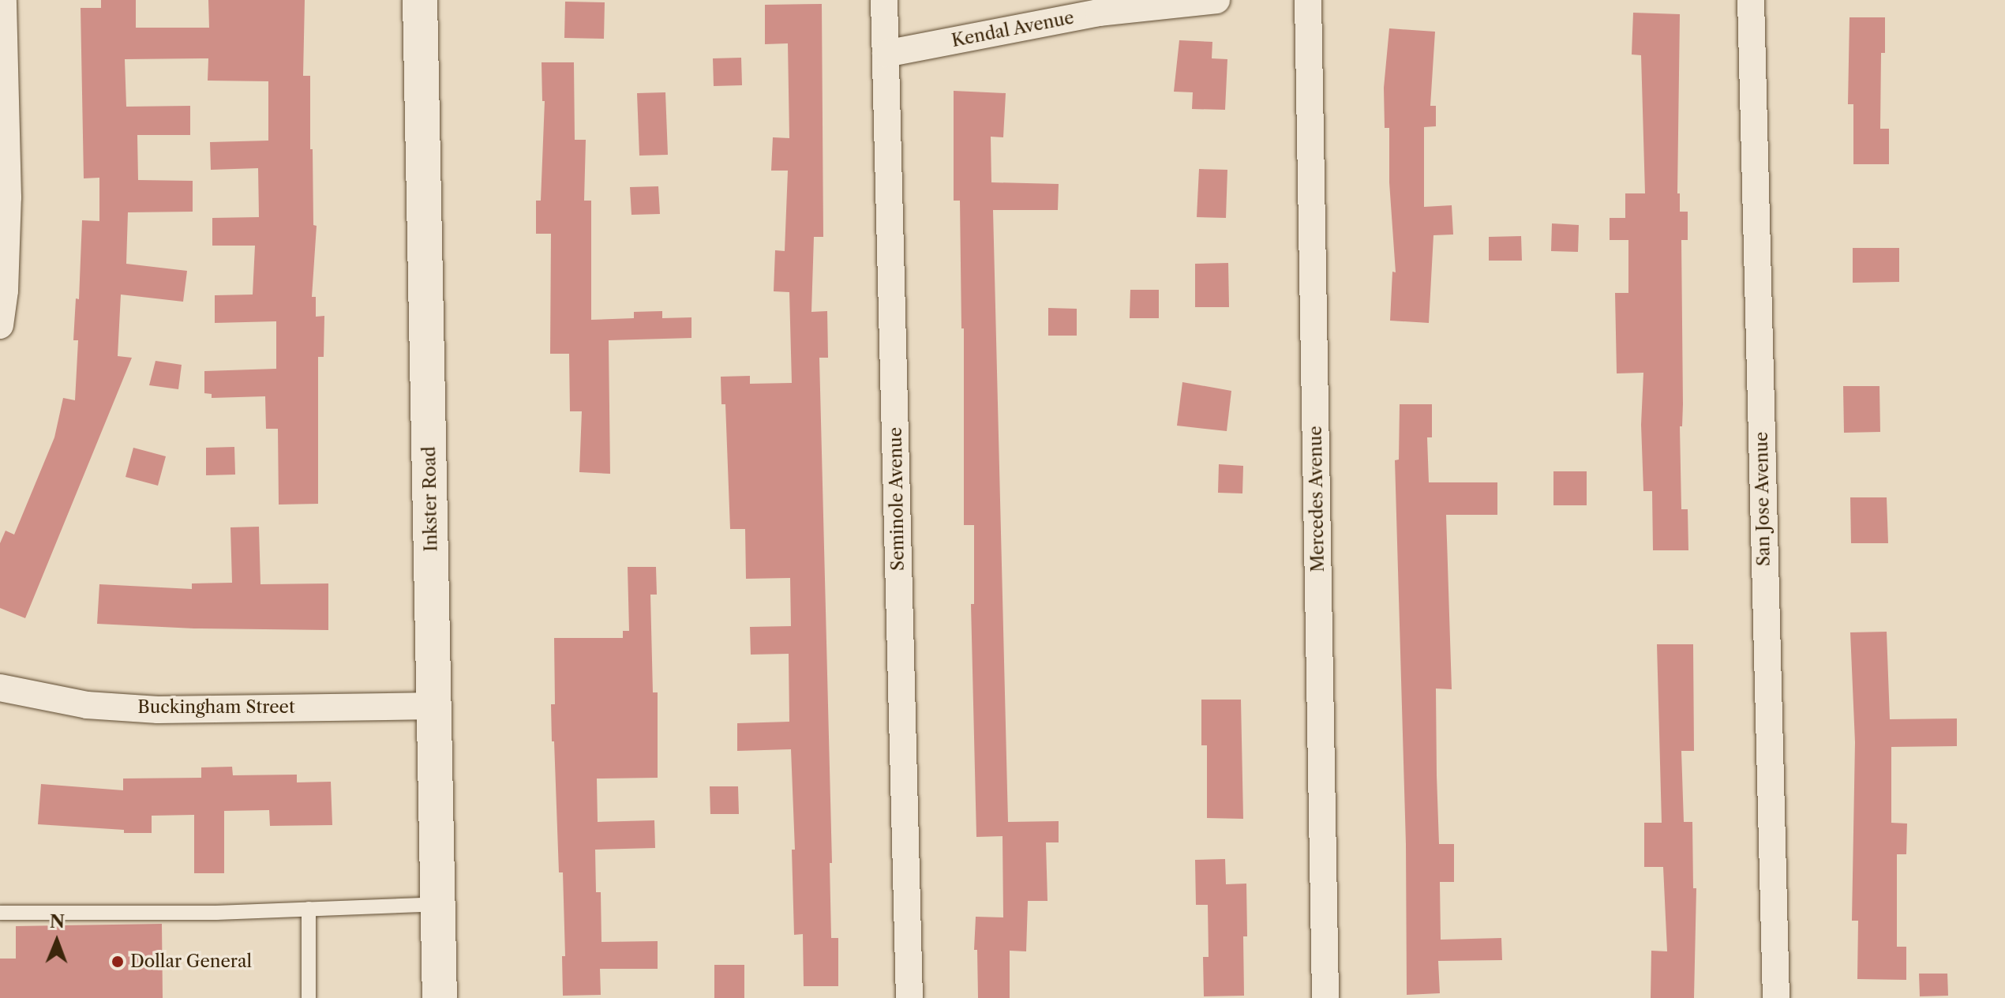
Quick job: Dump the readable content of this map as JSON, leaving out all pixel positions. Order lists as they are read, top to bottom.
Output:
{
  "streets": {
    "main road": ["Inkster Road"],
    "street": [
      "Kendal Avenue",
      "Seminole Avenue",
      "Mercedes Avenue",
      "San Jose Avenue",
      "Buckingham Street"
    ]
  },
  "crossings": [
    ["Kendal Avenue", "Seminole Avenue"],
    ["Inkster Road", "Buckingham Street"]
  ],
  "places": ["Dollar General"],
  "north": "top"
}
